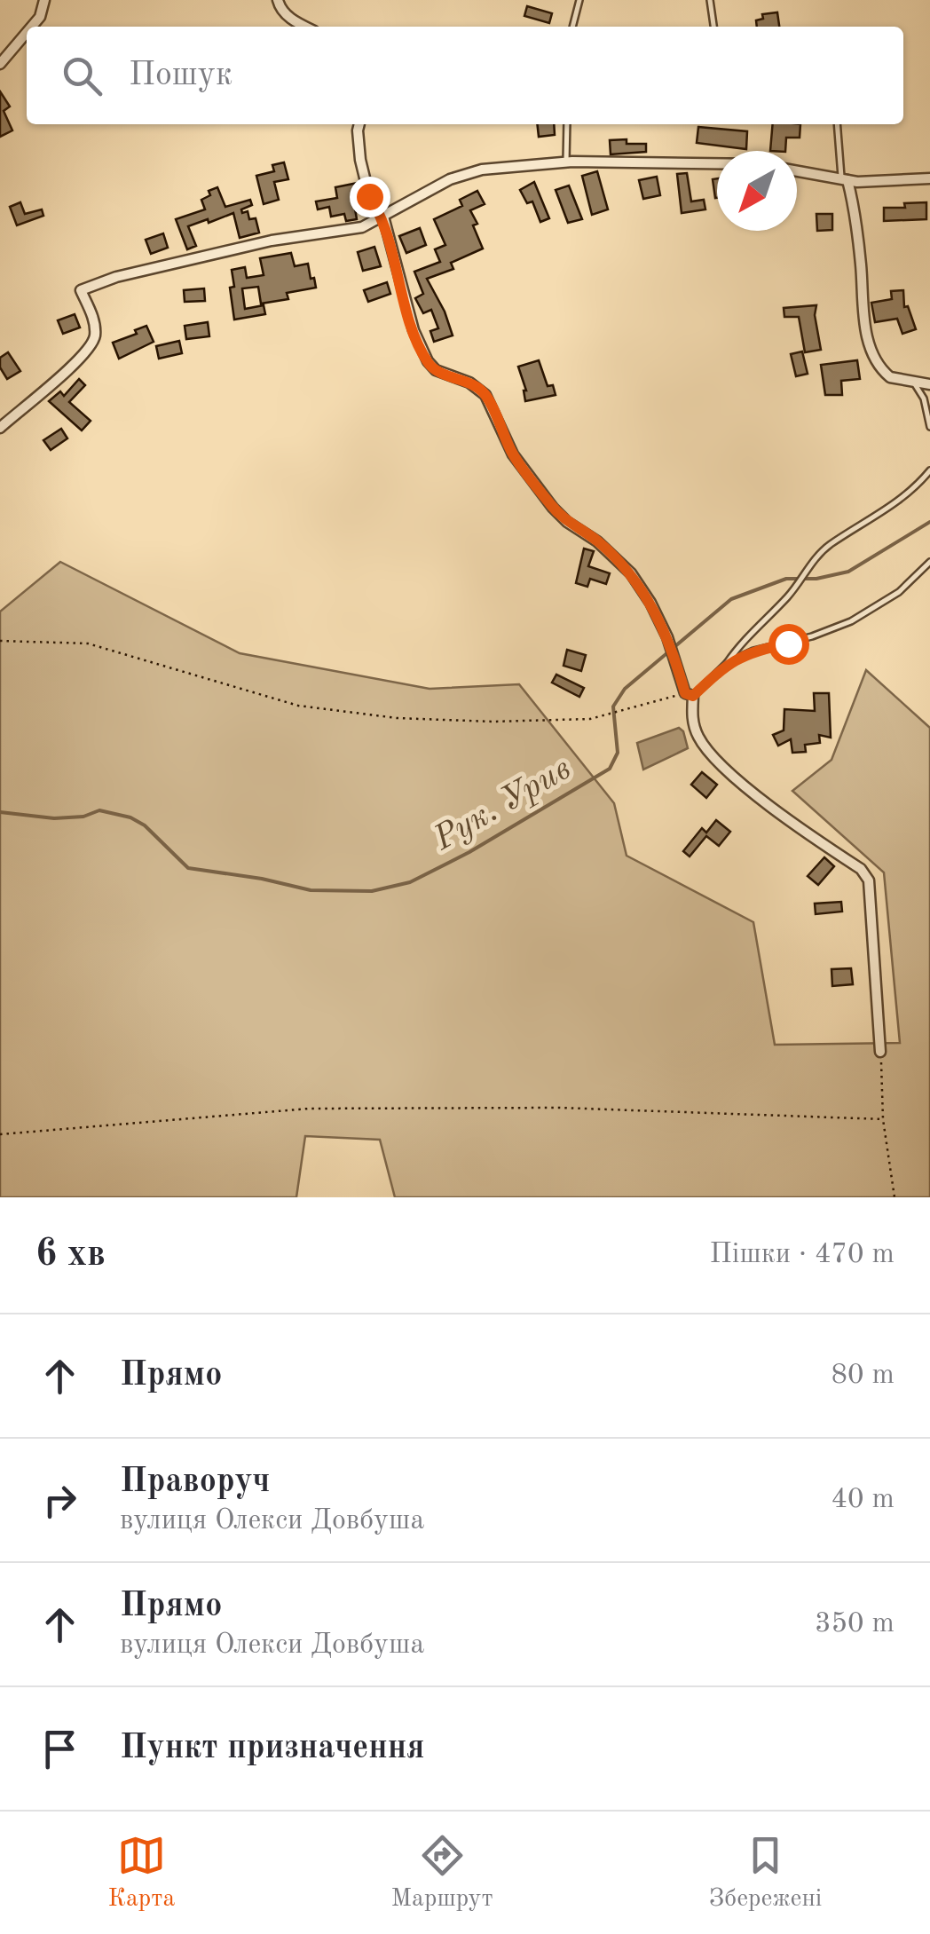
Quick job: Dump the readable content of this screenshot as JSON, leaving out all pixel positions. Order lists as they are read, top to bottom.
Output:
{
  "water": ["Рук. Урив"],
  "north": "bottom left",
  "page": {
    "search": "Пошук",
    "heading": ["6 хв", "Пішки · 470 m"],
    "list": [
      ["Прямо", "80 m"],
      ["Праворуч", "вулиця Олекси Довбуша", "40 m"],
      ["Прямо", "вулиця Олекси Довбуша", "350 m"],
      "Пункт призначення"
    ],
    "nav": ["Карта", "Маршрут", "Збережені"]
  }
}
